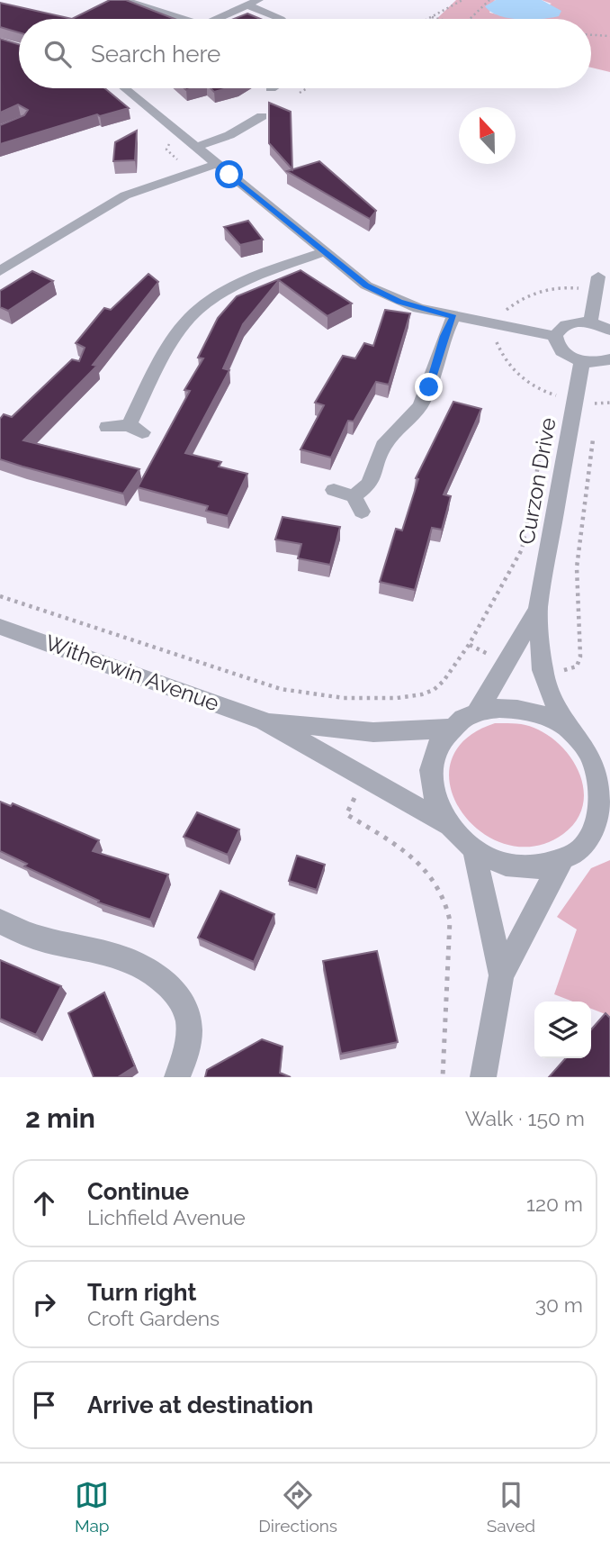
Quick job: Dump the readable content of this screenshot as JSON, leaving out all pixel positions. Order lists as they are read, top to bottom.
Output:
{
  "streets": {
    "street": ["Curzon Drive", "Witherwin Avenue"]
  },
  "north": "top",
  "page": {
    "search": "Search here",
    "heading": ["2 min", "Walk · 150 m"],
    "list": [
      ["Continue", "Lichfield Avenue", "120 m"],
      ["Turn right", "Croft Gardens", "30 m"],
      "Arrive at destination"
    ],
    "nav": ["Map", "Directions", "Saved"]
  }
}
